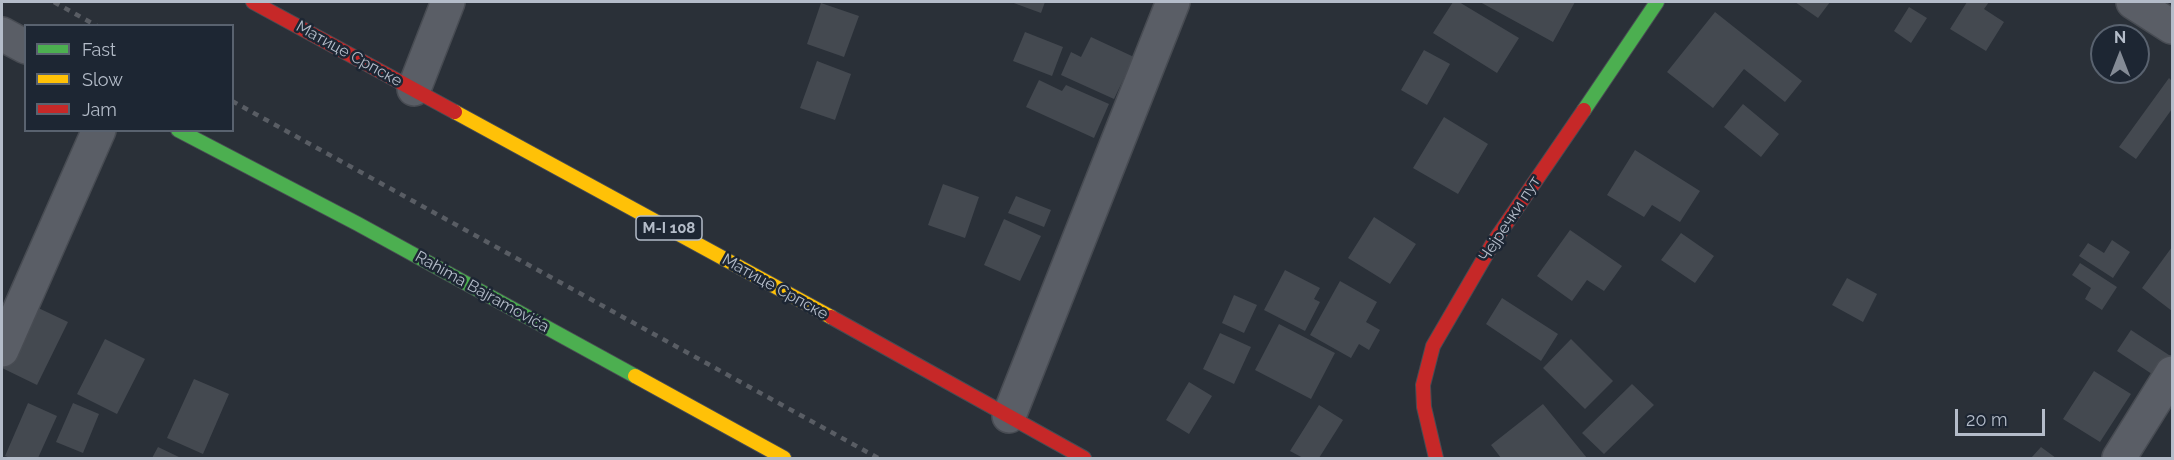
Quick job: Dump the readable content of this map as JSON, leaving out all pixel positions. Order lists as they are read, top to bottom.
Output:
{
  "streets": {
    "street": [
      "Матице Српске",
      "Чејречки пут",
      "M-I 108",
      "Rahima Bajramovića"
    ]
  },
  "legend": ["Fast", "Slow", "Jam"],
  "scale_bar": "20 m",
  "north": "top"
}
